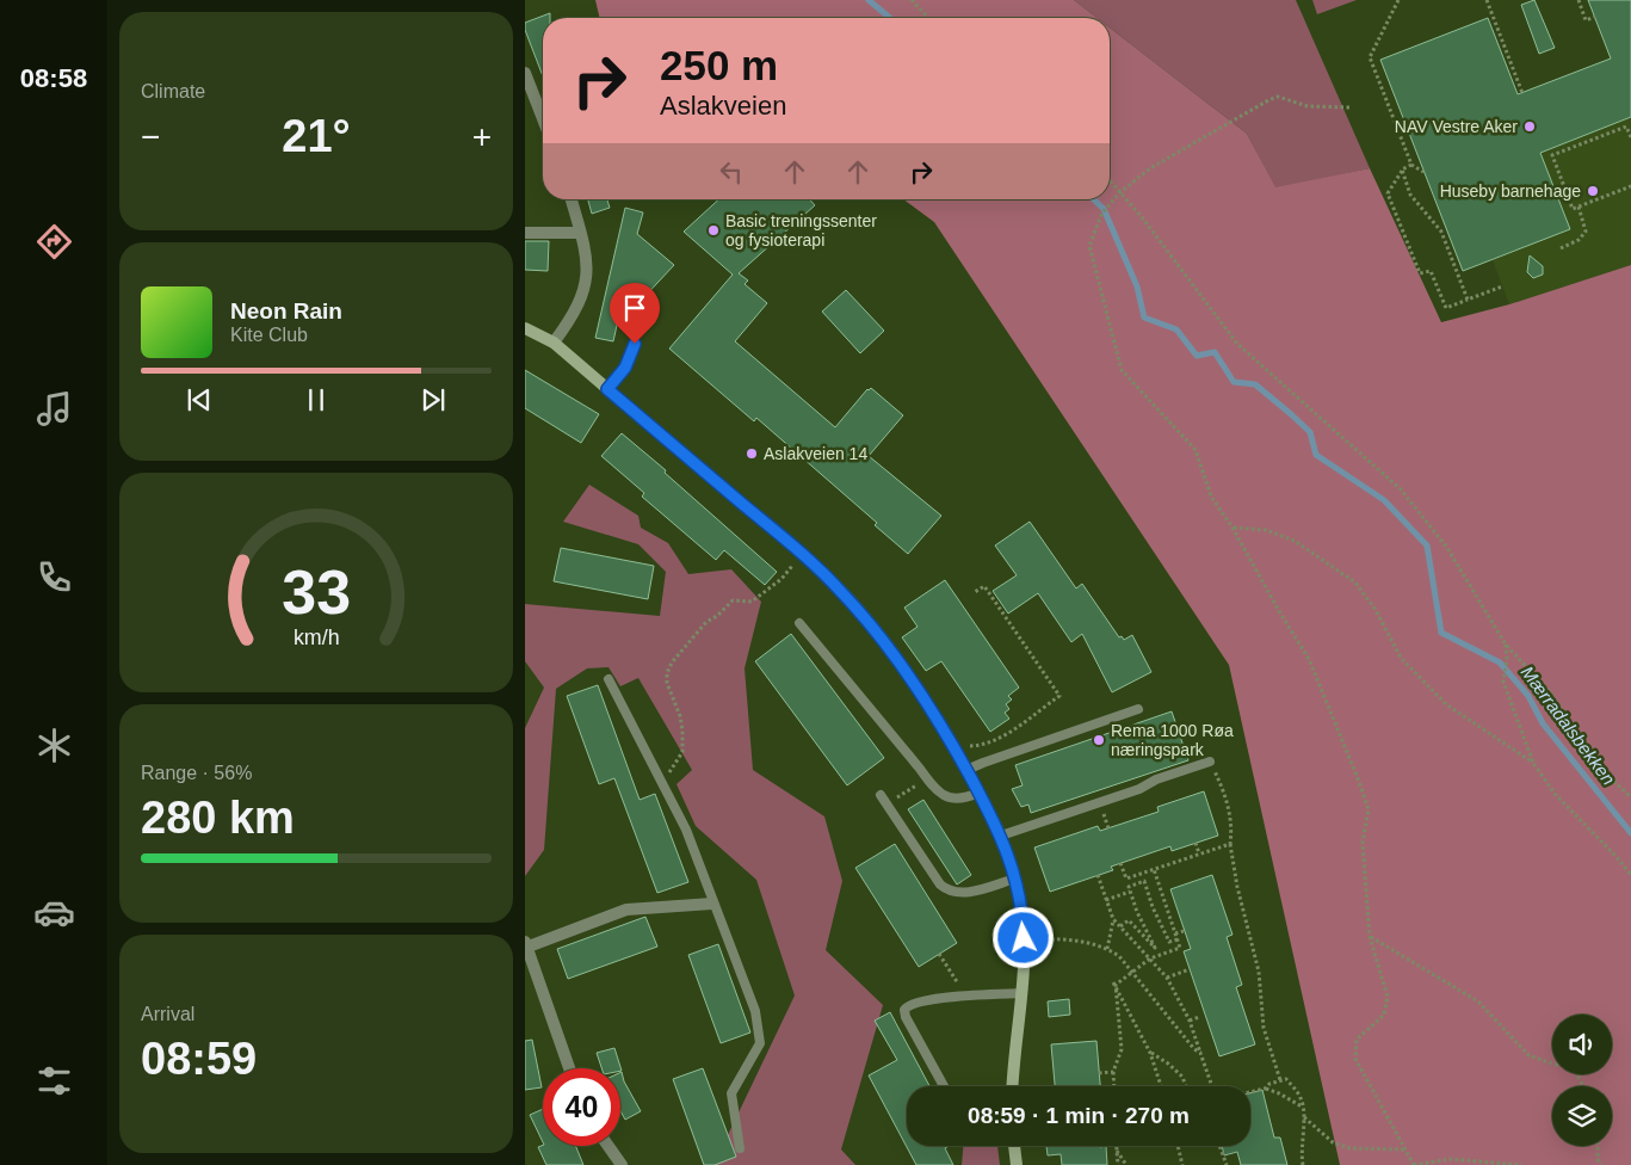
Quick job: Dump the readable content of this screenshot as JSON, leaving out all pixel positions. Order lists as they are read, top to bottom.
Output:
{
  "water": ["Mærradalsbekken"],
  "places": [
    "NAV Vestre Aker",
    "Huseby barnehage",
    "Basic treningssenter og fysioterapi",
    "Aslakveien 14",
    "Rema 1000 Røa næringspark"
  ],
  "page": {
    "tabs": "08:58",
    "tile": [
      "Climate",
      ["Range · 56%", "280 km"],
      ["Arrival", "08:59"]
    ],
    "turn": ["250 m", "Aslakveien"],
    "heat": ["−", "21°", "+"],
    "song": ["Neon Rain", "Kite Club"],
    "limit": "40",
    "trip": "08:59 · 1 min · 270 m",
    "gauge": ["33", "km/h"]
  }
}
